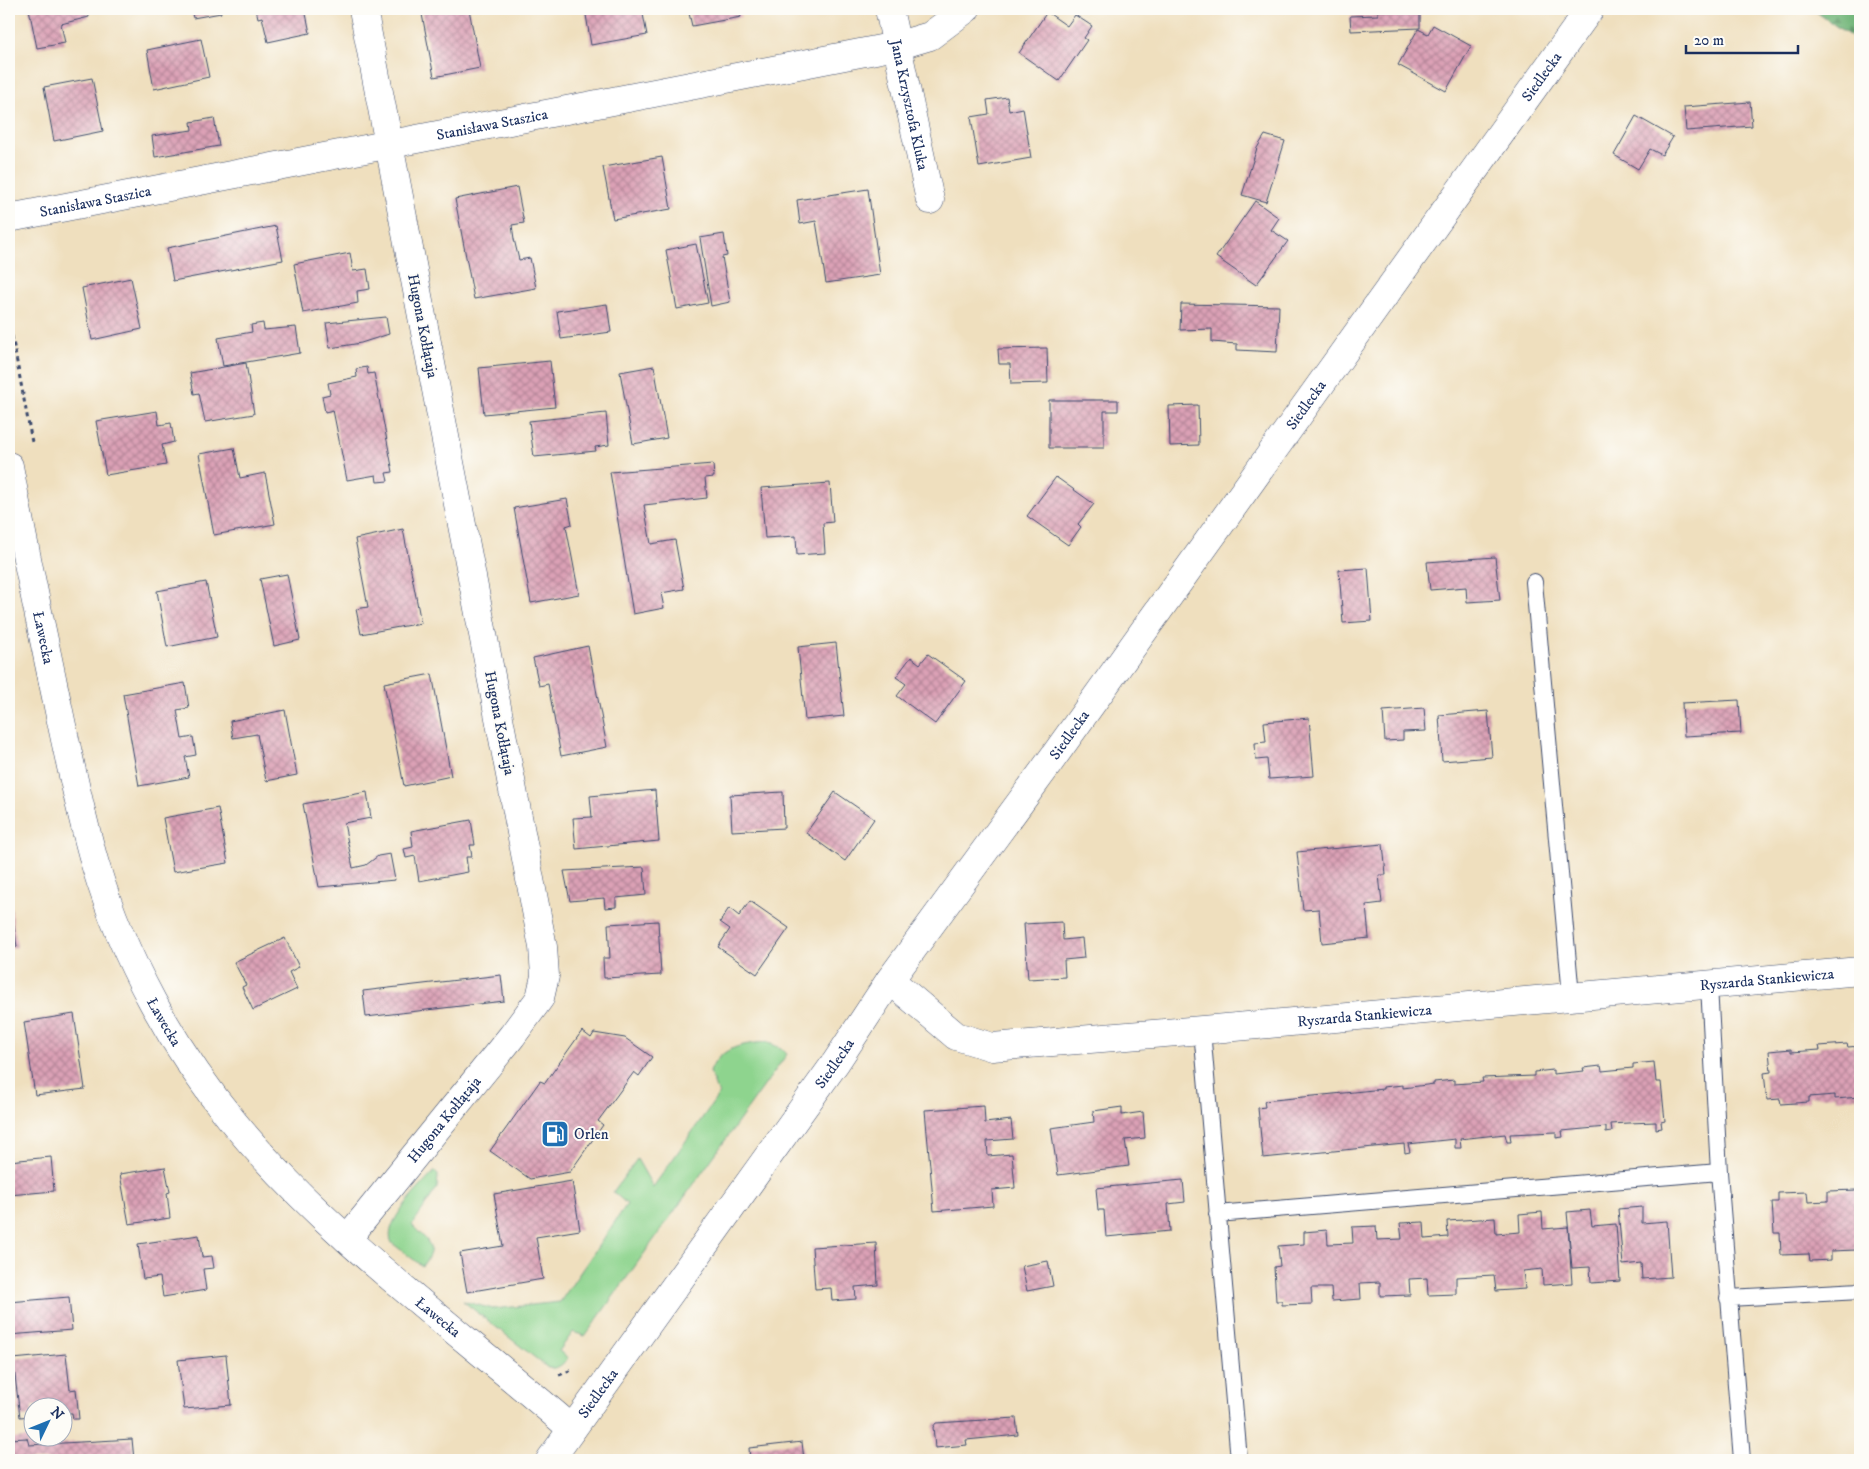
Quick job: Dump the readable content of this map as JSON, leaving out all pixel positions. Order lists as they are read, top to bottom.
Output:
{
  "streets": {
    "street": [
      "Siedlecka",
      "Jana Krzysztofa Kluka",
      "Stanisława Staszica",
      "Hugona Kołłątaja",
      "Ławecka",
      "Ryszarda Stankiewicza"
    ]
  },
  "crossings": [
    ["Siedlecka", "Ławecka"],
    ["Siedlecka", "Ryszarda Stankiewicza"],
    ["Jana Krzysztofa Kluka", "Stanisława Staszica"],
    ["Stanisława Staszica", "Hugona Kołłątaja"],
    ["Hugona Kołłątaja", "Ławecka"]
  ],
  "places": {
    "fuel station": ["Orlen"]
  },
  "scale_bar": "20 m",
  "north": "top right"
}
